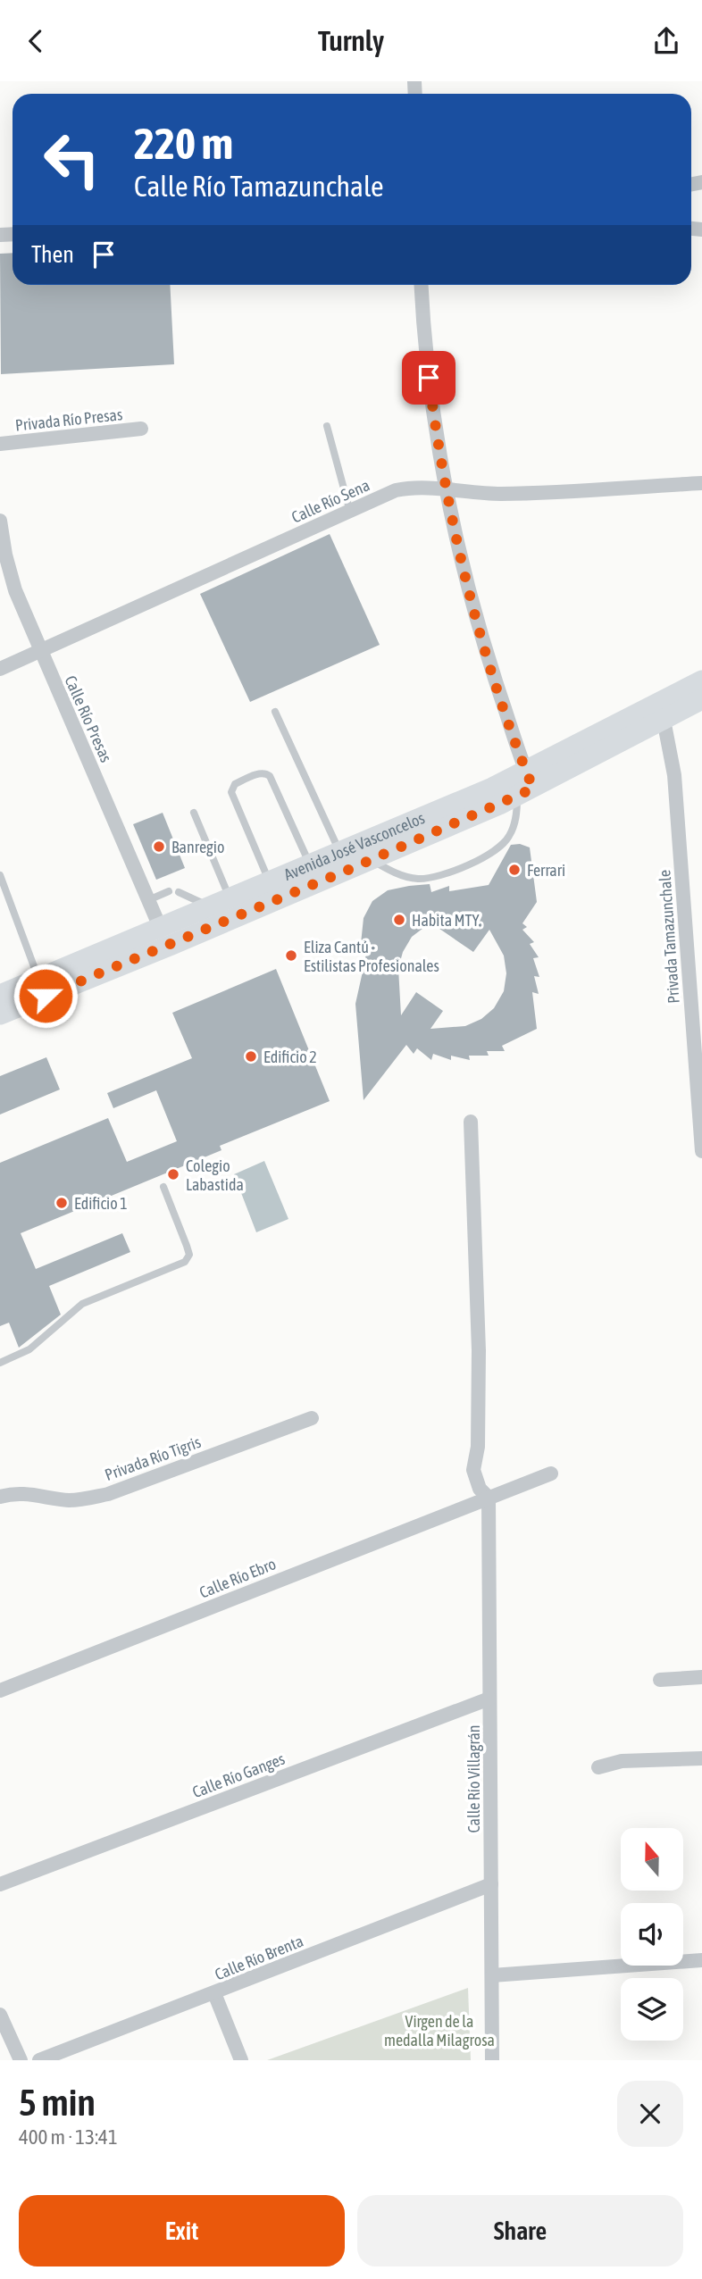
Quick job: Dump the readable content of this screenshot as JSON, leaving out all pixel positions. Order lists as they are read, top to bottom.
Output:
{
  "streets": {
    "main road": ["Avenida José Vasconcelos"],
    "street": [
      "Privada Río Presas",
      "Calle Río Sena",
      "Calle Río Presas",
      "Privada Tamazunchale",
      "Privada Río Tigris",
      "Calle Río Ebro",
      "Calle Río Ganges",
      "Calle Río Villagrán",
      "Calle Río Brenta"
    ]
  },
  "crossings": [
    ["Calle Río Sena", "Calle Río Presas"],
    ["Calle Río Presas", "Avenida José Vasconcelos"],
    ["Avenida José Vasconcelos", "Privada Tamazunchale"],
    ["Calle Río Ebro", "Calle Río Villagrán"],
    ["Calle Río Ganges", "Calle Río Villagrán"],
    ["Calle Río Villagrán", "Calle Río Brenta"]
  ],
  "parks": ["Virgen de la medalla Milagrosa"],
  "places": [
    "Banregio",
    "Ferrari",
    "Habita MTY.",
    "Eliza Cantú - Estilistas Profesionales",
    "Edificio 2",
    "Colegio Labastida",
    "Edificio 1"
  ],
  "north": "top",
  "page": {
    "header": "Turnly",
    "turn": ["220 m", "Calle Río Tamazunchale"],
    "then": "Then",
    "heading": ["5 min", "400 m · 13:41"],
    "buttons": ["Exit", "Share"]
  }
}
